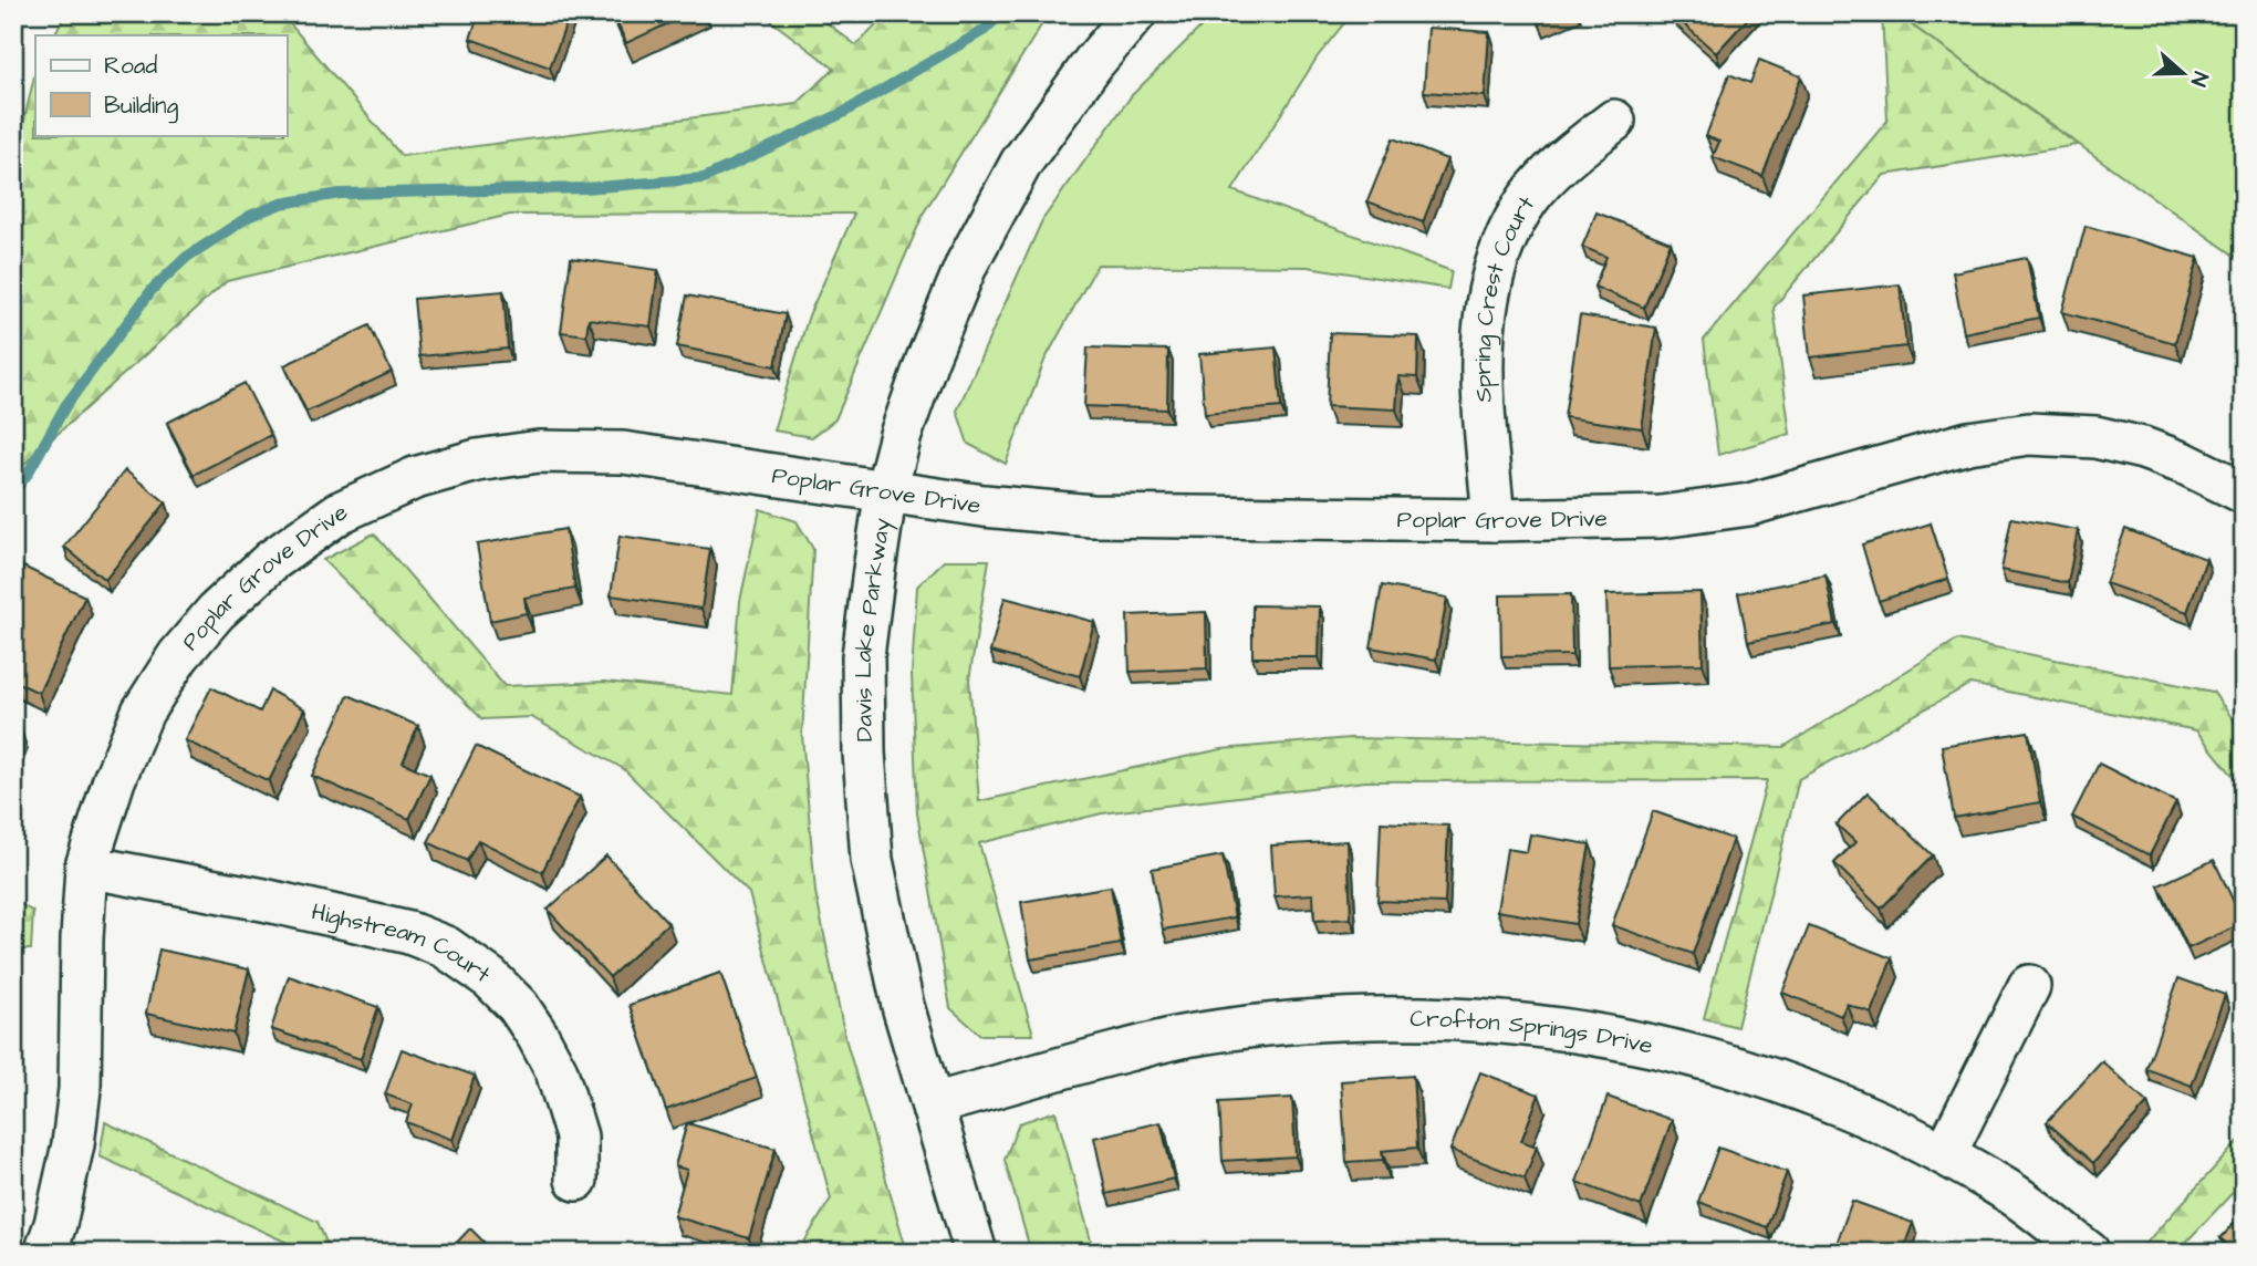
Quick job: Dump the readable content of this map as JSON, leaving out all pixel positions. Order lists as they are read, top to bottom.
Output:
{
  "streets": {
    "street": [
      "Spring Crest Court",
      "Poplar Grove Drive",
      "Davis Lake Parkway",
      "Highstream Court",
      "Crofton Springs Drive"
    ]
  },
  "crossings": [
    ["Spring Crest Court", "Poplar Grove Drive"],
    ["Poplar Grove Drive", "Davis Lake Parkway"],
    ["Poplar Grove Drive", "Highstream Court"],
    ["Davis Lake Parkway", "Crofton Springs Drive"]
  ],
  "legend": ["Road", "Building"],
  "north": "right"
}
